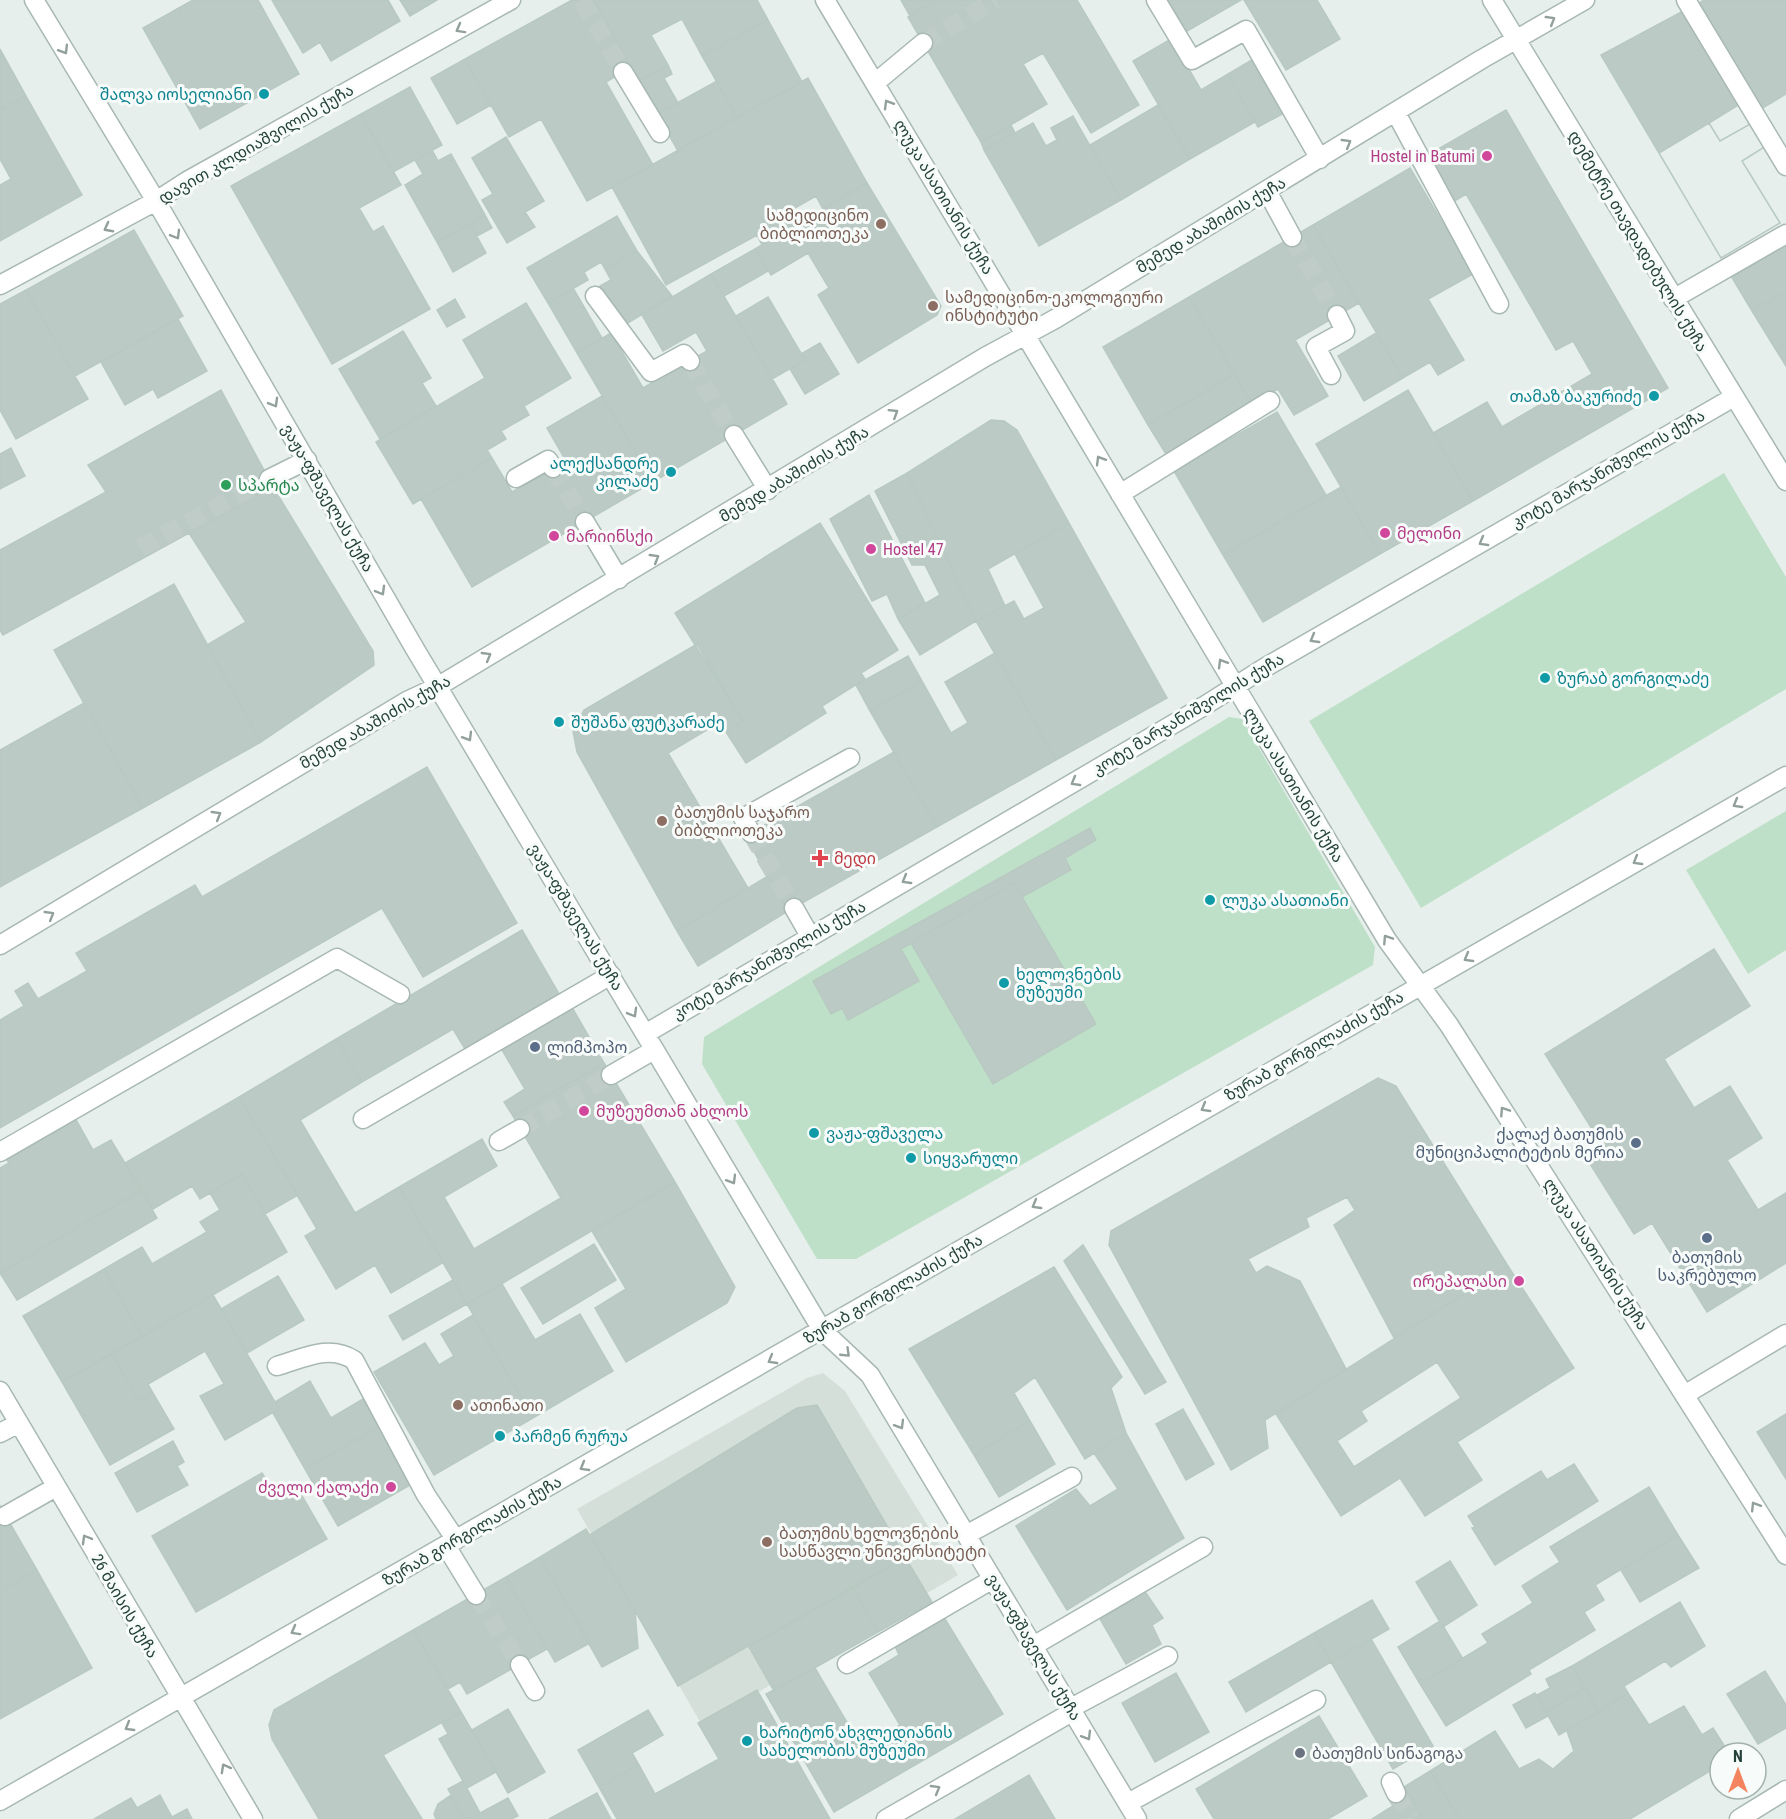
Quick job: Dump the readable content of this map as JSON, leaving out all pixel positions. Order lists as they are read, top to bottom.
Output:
{
  "streets": {
    "street": [
      "დავით კლდიაშვილის ქუჩა",
      "ლუკა ასათიანის ქუჩა",
      "მემედ აბაშიძის ქუჩა",
      "დემეტრე თავდადებულის ქუჩა",
      "კოტე მარჯანიშვილის ქუჩა",
      "ვაჟა-ფშაველას ქუჩა",
      "ზურაბ გორგილაძის ქუჩა",
      "26 მაისის ქუჩა"
    ]
  },
  "crossings": [
    ["დავით კლდიაშვილის ქუჩა", "ვაჟა-ფშაველას ქუჩა"],
    ["ლუკა ასათიანის ქუჩა", "მემედ აბაშიძის ქუჩა"],
    ["ლუკა ასათიანის ქუჩა", "კოტე მარჯანიშვილის ქუჩა"],
    ["ლუკა ასათიანის ქუჩა", "ზურაბ გორგილაძის ქუჩა"],
    ["მემედ აბაშიძის ქუჩა", "დემეტრე თავდადებულის ქუჩა"],
    ["მემედ აბაშიძის ქუჩა", "ვაჟა-ფშაველას ქუჩა"],
    ["დემეტრე თავდადებულის ქუჩა", "კოტე მარჯანიშვილის ქუჩა"],
    ["კოტე მარჯანიშვილის ქუჩა", "ვაჟა-ფშაველას ქუჩა"],
    ["ვაჟა-ფშაველას ქუჩა", "ზურაბ გორგილაძის ქუჩა"],
    ["ზურაბ გორგილაძის ქუჩა", "26 მაისის ქუჩა"]
  ],
  "one_way": [
    "დავით კლდიაშვილის ქუჩა",
    "ლუკა ასათიანის ქუჩა",
    "მემედ აბაშიძის ქუჩა",
    "კოტე მარჯანიშვილის ქუჩა",
    "ვაჟა-ფშაველას ქუჩა",
    "ზურაბ გორგილაძის ქუჩა",
    "26 მაისის ქუჩა"
  ],
  "places": {
    "other": [
      "შალვა იოსელიანი",
      "Hostel in Batumi",
      "სამედიცინო ბიბლიოთეკა",
      "სამედიცინო-ეკოლოგიური ინსტიტუტი",
      "თამაზ ბაკურიძე",
      "ალექსანდრე კილაძე",
      "სპარტა",
      "მელინი",
      "მარიინსქი",
      "Hostel 47",
      "ზურაბ გორგილაძე",
      "შუშანა ფუტკარაძე",
      "ბათუმის საჯარო ბიბლიოთეკა",
      "ლუკა ასათიანი",
      "ხელოვნების მუზეუმი",
      "ლიმპოპო",
      "მუზეუმთან ახლოს",
      "ვაჟა-ფშაველა",
      "ქალაქ ბათუმის მუნიციპალიტეტის მერია",
      "სიყვარული",
      "ბათუმის საკრებულო",
      "ირეპალასი",
      "ათინათი",
      "პარმენ რურუა",
      "ძველი ქალაქი",
      "ბათუმის ხელოვნების სასწავლი უნივერსიტეტი",
      "ხარიტონ ახვლედიანის სახელობის მუზეუმი",
      "ბათუმის სინაგოგა"
    ],
    "health": ["მედი"]
  },
  "north": "top"
}
